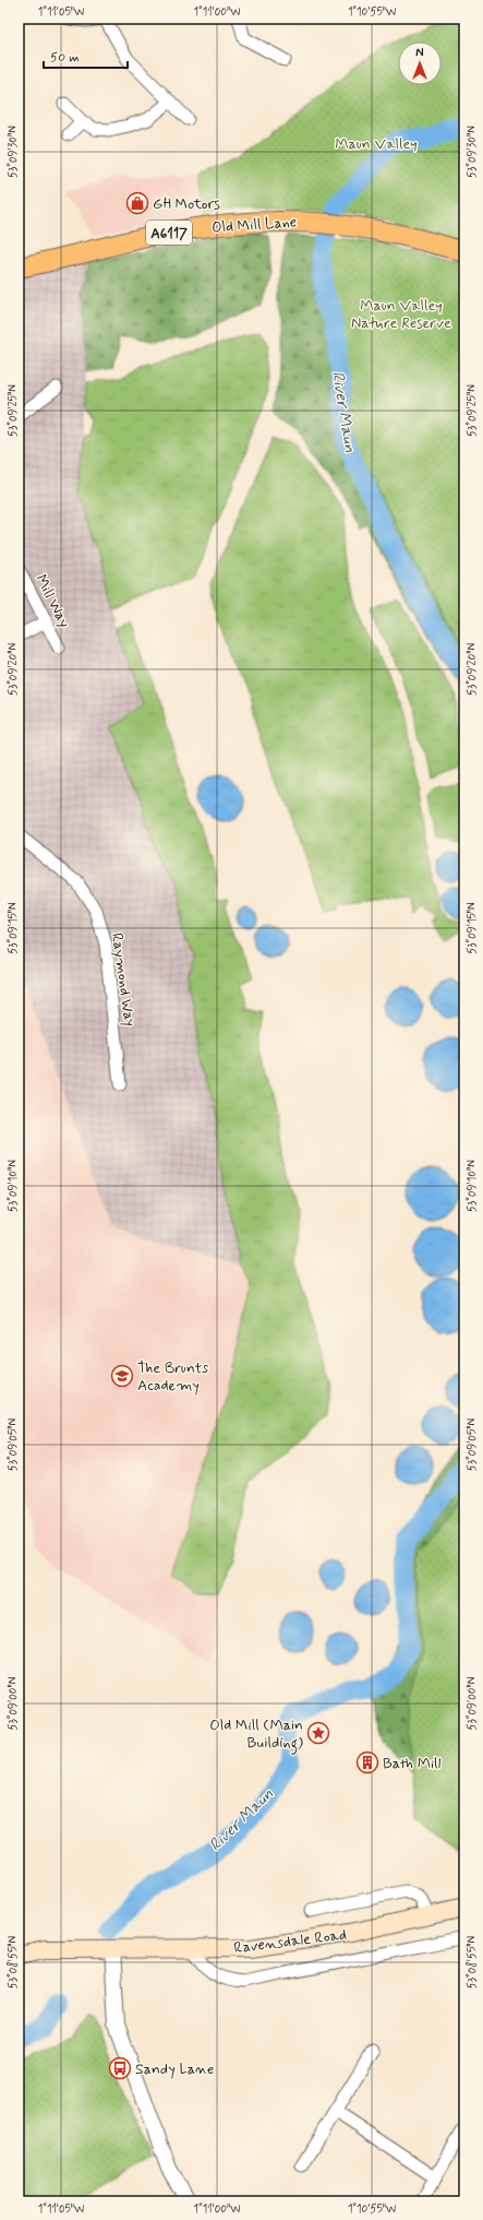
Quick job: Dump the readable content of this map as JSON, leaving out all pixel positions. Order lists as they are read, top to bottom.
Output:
{
  "streets": {
    "main road": ["Old Mill Lane", "A6117", "Ravensdale Road"],
    "street": ["Mill Way", "Raymond Way"]
  },
  "water": ["River Maun"],
  "parks": ["Maun Valley", "Maun Valley Nature Reserve"],
  "places": {
    "shop": ["GH Motors"],
    "school or university": ["The Brunts Academy"],
    "place": ["Old Mill (Main Building)"],
    "building": ["Bath Mill"],
    "bus stop": ["Sandy Lane"]
  },
  "scale_bar": "50 m",
  "north": "top",
  "coordinates": [
    "1°11'05\"W",
    "1°11'00\"W",
    "1°10'55\"W",
    "53°09'30\"N",
    "53°09'25\"N",
    "53°09'20\"N",
    "53°09'15\"N",
    "53°09'10\"N",
    "53°09'05\"N",
    "53°09'00\"N",
    "53°08'55\"N"
  ]
}
